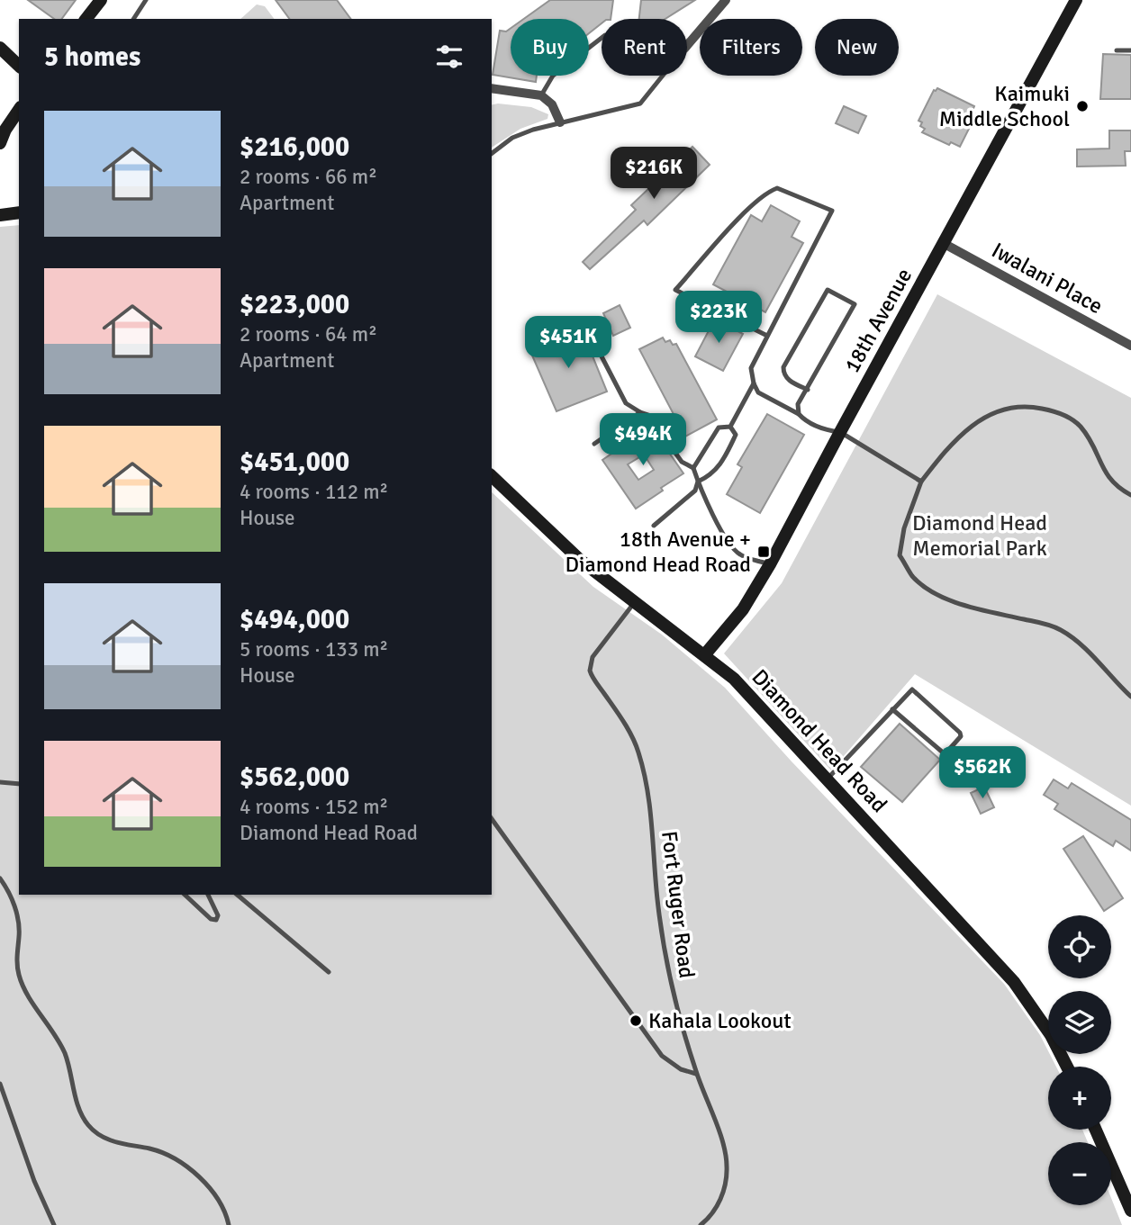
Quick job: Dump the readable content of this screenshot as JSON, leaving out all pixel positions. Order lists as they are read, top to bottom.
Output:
{
  "streets": {
    "street": ["Iwalani Place", "18th Avenue", "Diamond Head Road"],
    "lane": ["Fort Ruger Road"]
  },
  "crossings": [
    ["Iwalani Place", "18th Avenue"],
    ["18th Avenue", "Diamond Head Road"],
    ["Diamond Head Road", "Fort Ruger Road"]
  ],
  "parks": ["Diamond Head Memorial Park"],
  "places": {
    "other": ["Kaimuki Middle School", "Kahala Lookout"],
    "transit": ["18th Avenue + Diamond Head Road"]
  },
  "page": {
    "chip": [
      "Buy",
      "Rent",
      "Filters",
      "New"
    ],
    "heading": "5 homes",
    "list": [
      {
        "name": "$216,000",
        "note": "2 rooms · 66 m² · Apartment"
      },
      {
        "name": "$223,000",
        "note": "2 rooms · 64 m² · Apartment"
      },
      {
        "name": "$451,000",
        "note": "4 rooms · 112 m² · House"
      },
      {
        "name": "$494,000",
        "note": "5 rooms · 133 m² · House"
      },
      {
        "name": "$562,000",
        "note": "4 rooms · 152 m² · Diamond Head Road"
      }
    ],
    "price": [
      "$216K",
      "$223K",
      "$451K",
      "$494K",
      "$562K"
    ],
    "map_buttons": ["+", "−"]
  }
}
